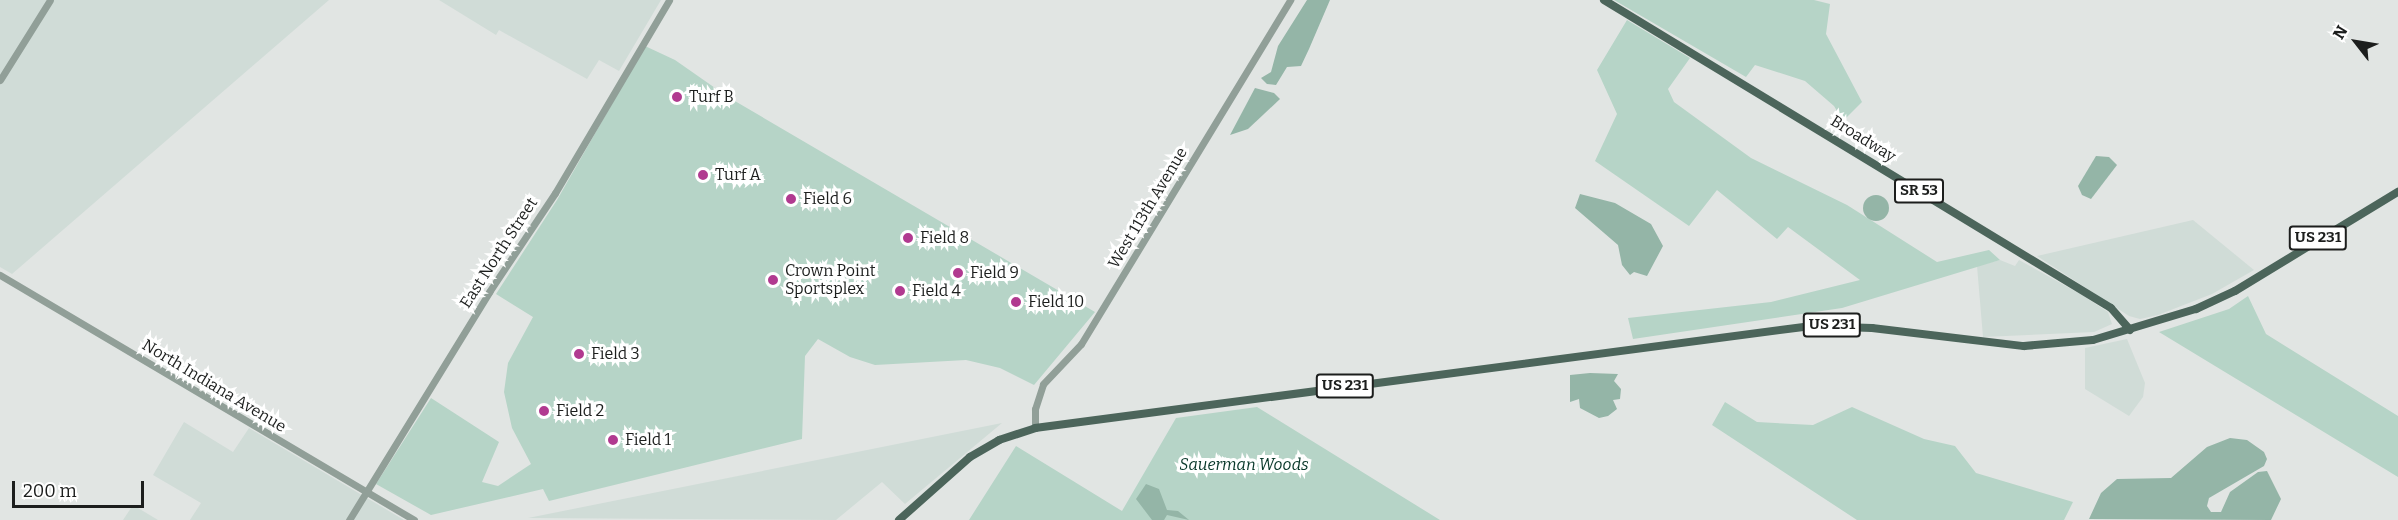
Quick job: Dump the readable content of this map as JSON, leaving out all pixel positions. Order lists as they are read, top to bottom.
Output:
{
  "streets": {
    "main road": ["Broadway", "SR 53", "US 231"],
    "street": ["West 113th Avenue", "East North Street", "North Indiana Avenue"]
  },
  "crossings": [
    ["Broadway", "US 231"],
    ["West 113th Avenue", "US 231"],
    ["East North Street", "North Indiana Avenue"]
  ],
  "parks": ["Sauerman Woods"],
  "places": [
    "Turf B",
    "Turf A",
    "Field 6",
    "Field 8",
    "Field 9",
    "Crown Point Sportsplex",
    "Field 4",
    "Field 10",
    "Field 3",
    "Field 2",
    "Field 1"
  ],
  "scale_bar": "200 m",
  "north": "top left"
}
